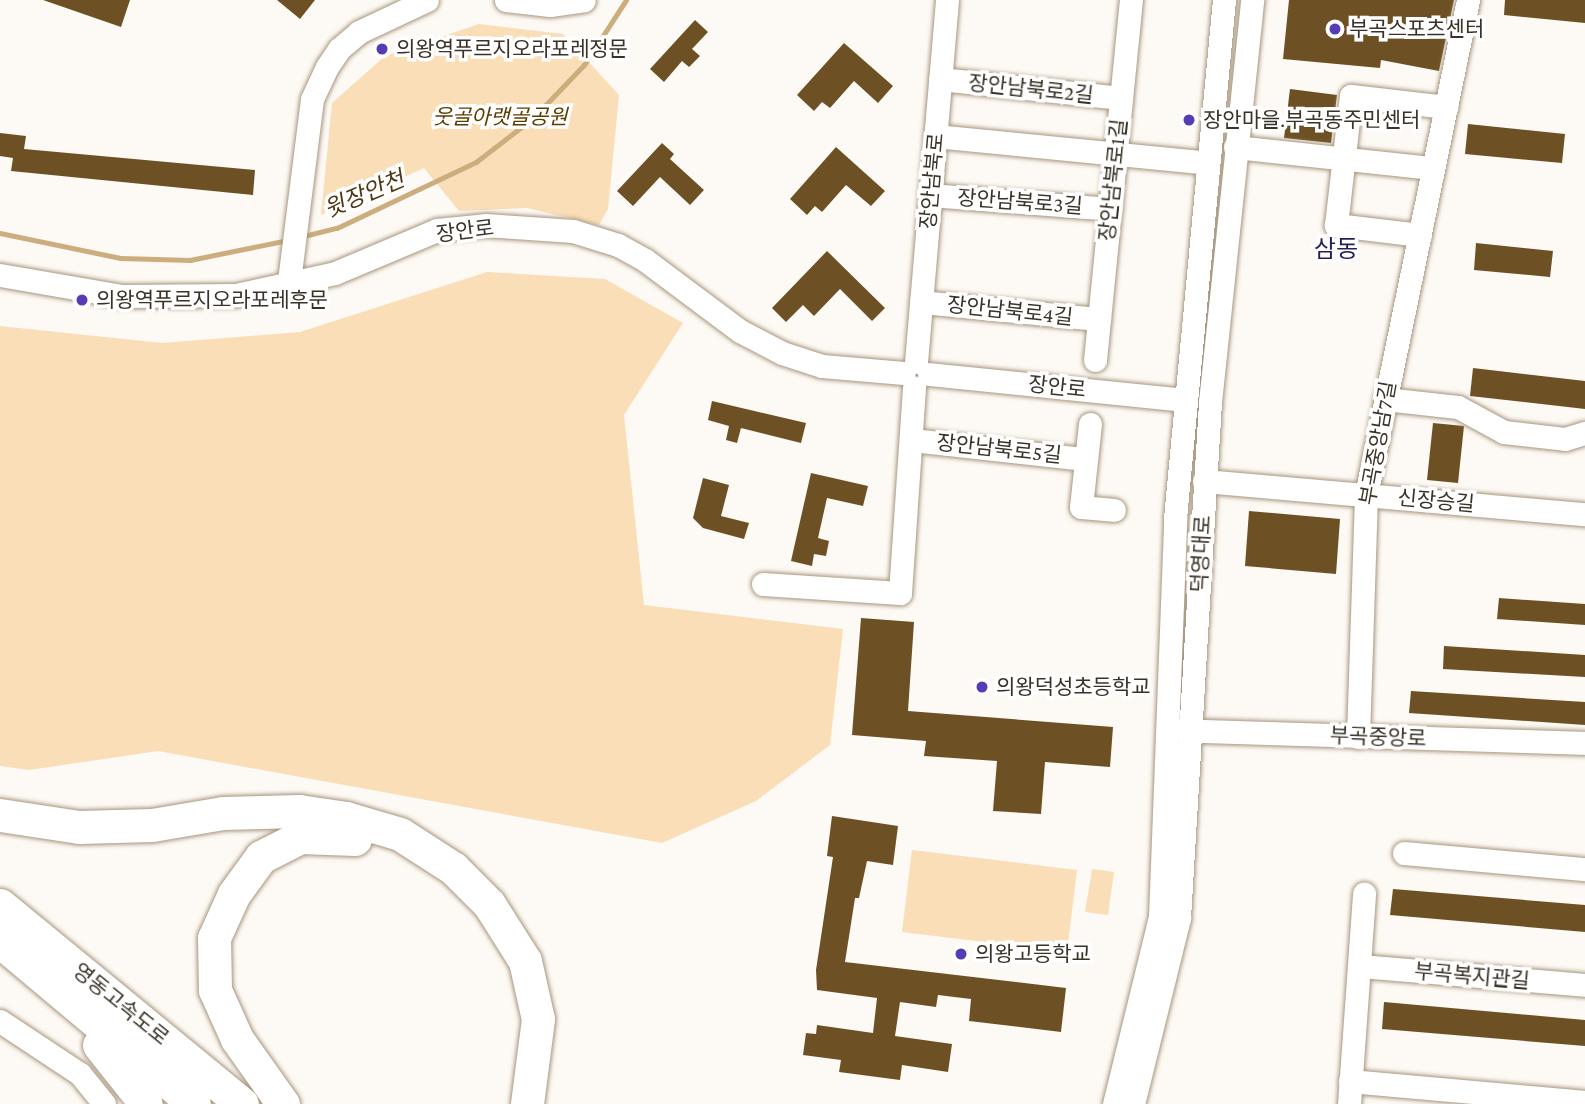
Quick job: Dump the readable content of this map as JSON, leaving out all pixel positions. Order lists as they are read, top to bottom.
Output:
{
  "streets": {
    "highway": ["영동고속도로"],
    "street": [
      "장안남북로2길",
      "장안남북로1길",
      "장안남북로",
      "장안남북로3길",
      "장안로",
      "장안남북로4길",
      "부곡중앙남7길",
      "장안남북로5길",
      "신장승길",
      "덕영대로",
      "부곡중앙로",
      "부곡복지관길"
    ]
  },
  "crossings": [
    ["장안남북로2길", "장안남북로1길"],
    ["장안남북로2길", "장안남북로"],
    ["장안남북로1길", "장안남북로3길"],
    ["장안남북로1길", "장안남북로4길"],
    ["장안남북로", "장안남북로3길"],
    ["장안남북로", "장안로"],
    ["장안남북로", "장안남북로4길"],
    ["장안남북로", "장안남북로5길"],
    ["장안로", "덕영대로"],
    ["부곡중앙남7길", "신장승길"],
    ["부곡중앙남7길", "부곡중앙로"],
    ["신장승길", "덕영대로"],
    ["덕영대로", "부곡중앙로"]
  ],
  "districts": ["삼동"],
  "water": ["윗장안천"],
  "parks": ["웃골아랫골공원"],
  "places": [
    "부곡스포츠센터",
    "의왕역푸르지오라포레정문",
    "장안마을.부곡동주민센터",
    "의왕역푸르지오라포레후문",
    "의왕덕성초등학교",
    "의왕고등학교"
  ]
}
